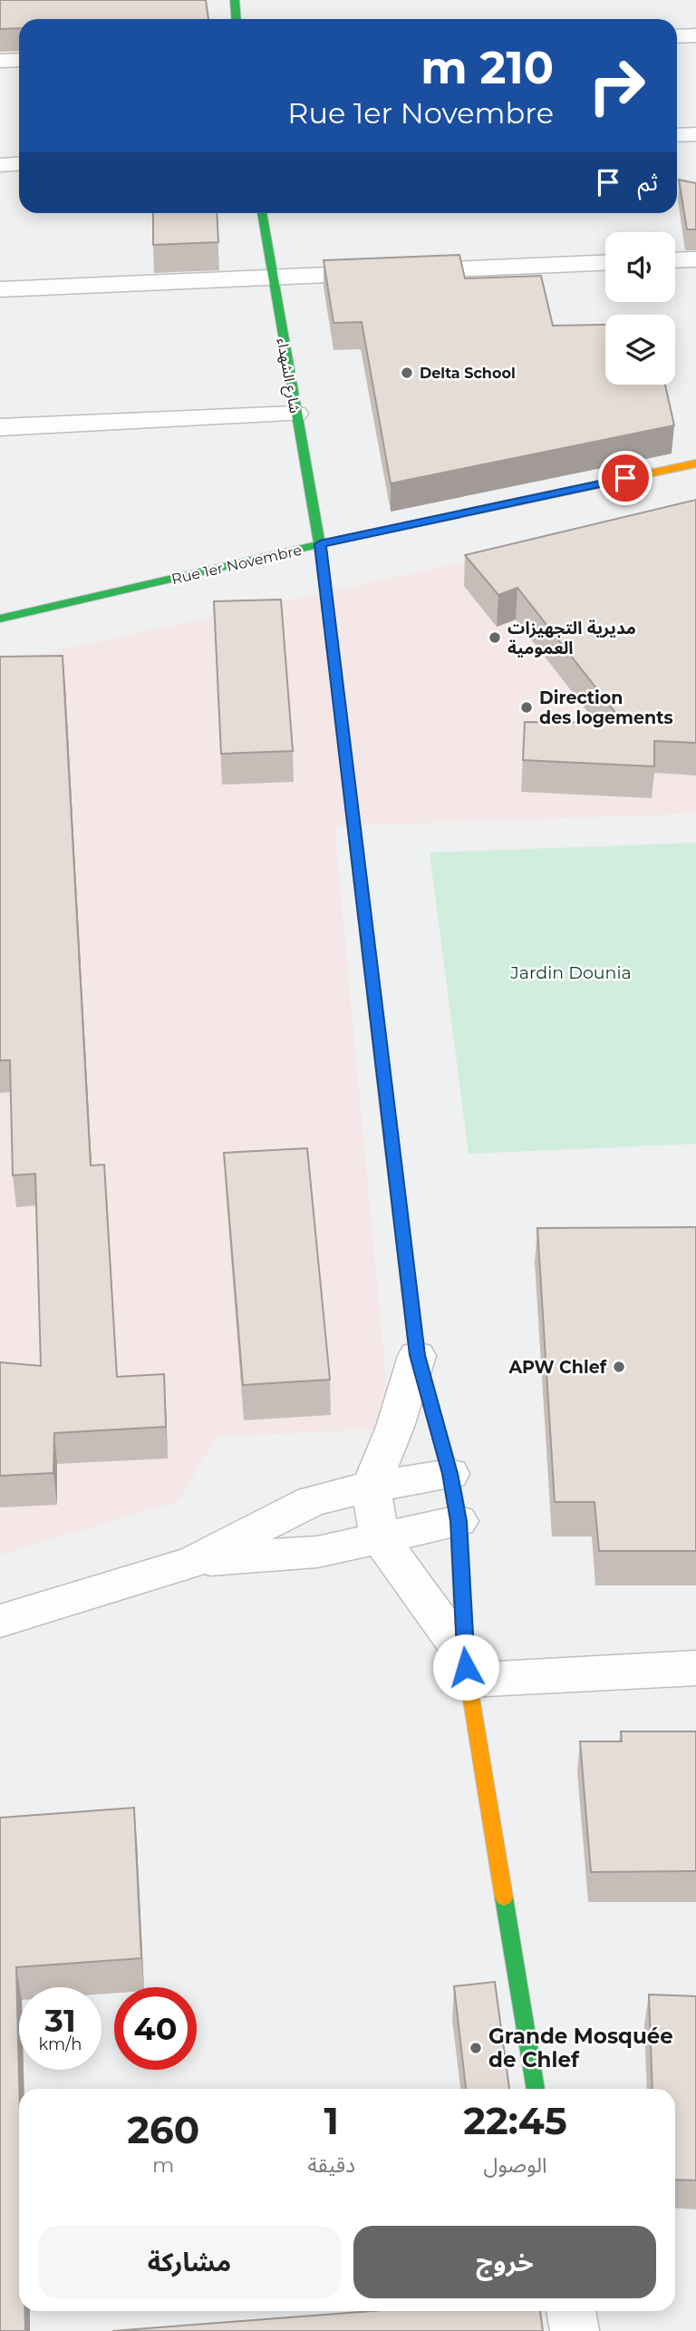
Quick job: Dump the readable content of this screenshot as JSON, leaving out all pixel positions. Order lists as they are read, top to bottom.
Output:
{
  "streets": {
    "street": ["شارع الشهداء", "Rue 1er Novembre"]
  },
  "crossings": [
    ["شارع الشهداء", "Rue 1er Novembre"]
  ],
  "parks": ["Jardin Dounia"],
  "places": [
    "Delta School",
    "مديرية التجهيزات العمومية",
    "Direction des logements",
    "APW Chlef",
    "Grande Mosquée de Chlef"
  ],
  "page": {
    "turn": ["210 m", "Rue 1er Novembre"],
    "then": "ثم",
    "speed": "31 km/h",
    "limit": "40",
    "eta": [
      "22:45",
      "الوصول",
      "1",
      "دقيقة",
      "260",
      "m"
    ],
    "buttons": ["خروج", "مشاركة"]
  }
}
